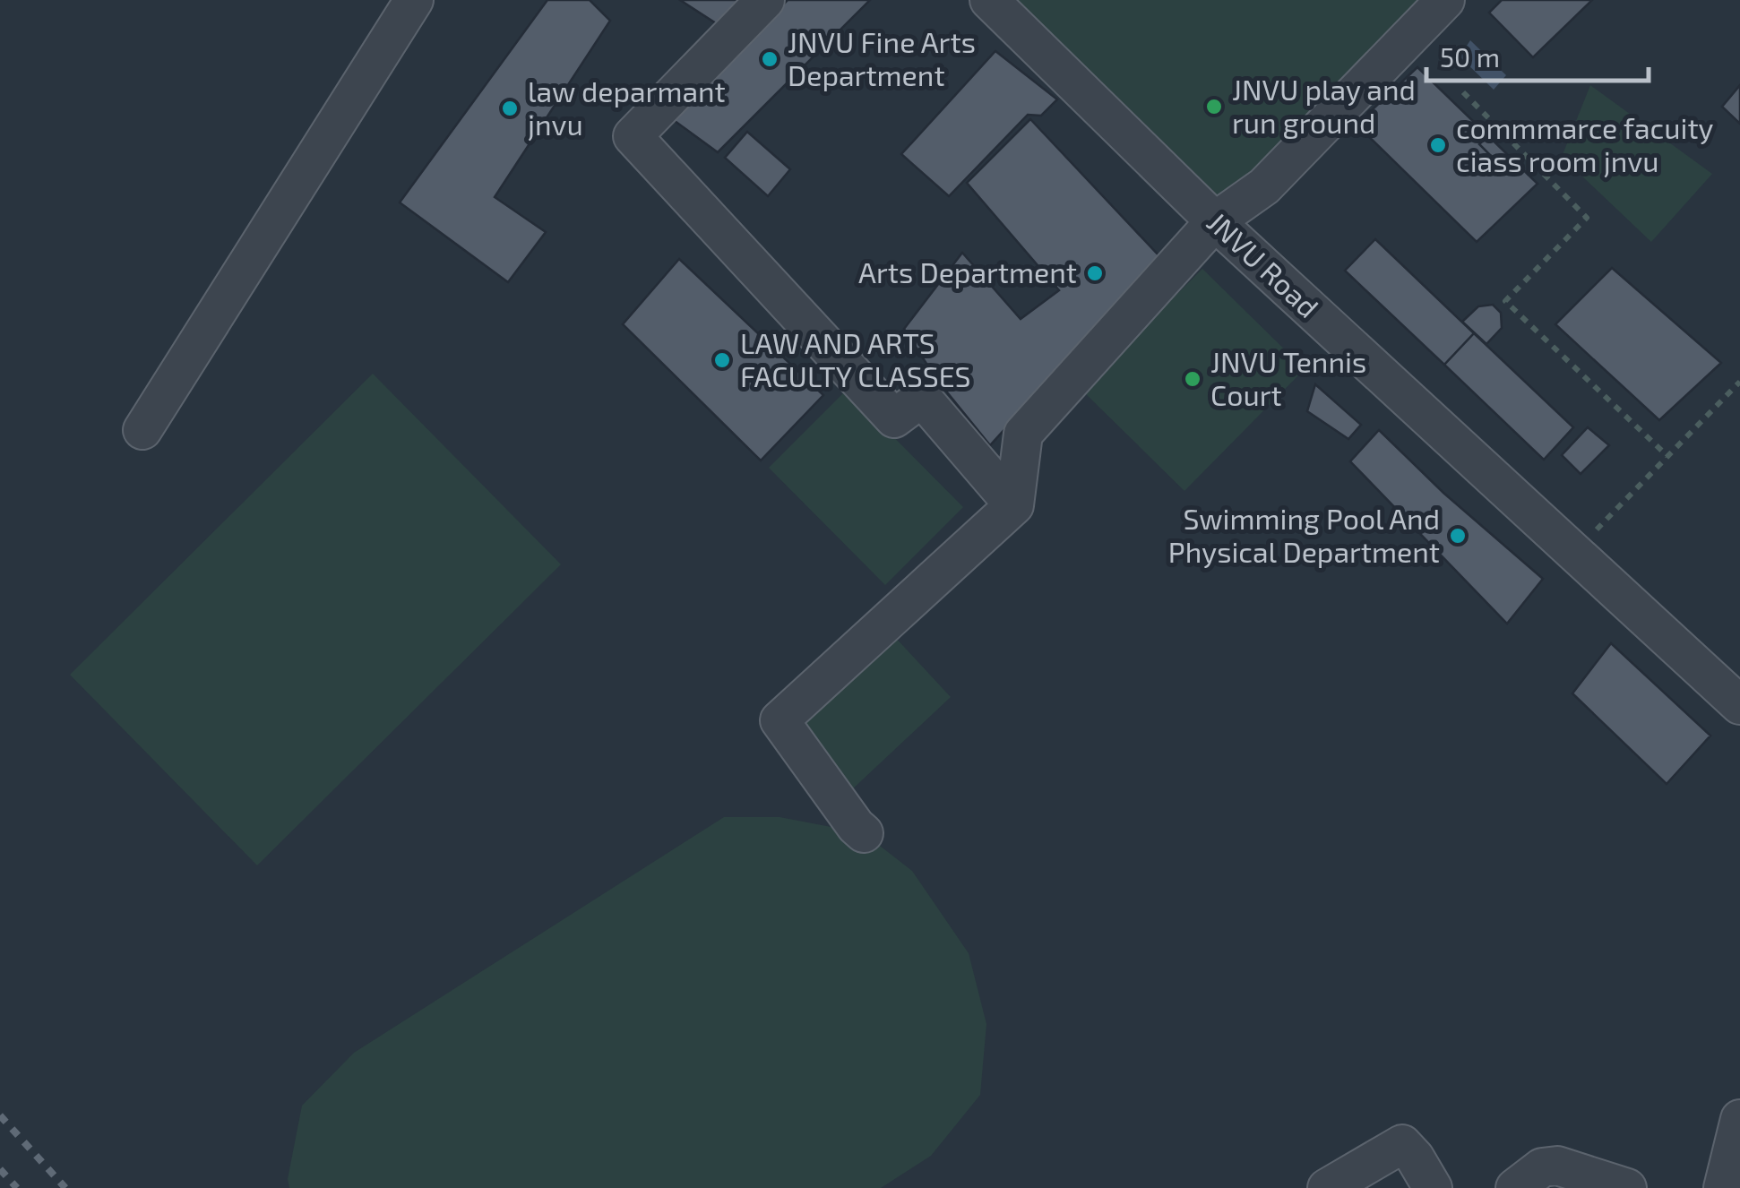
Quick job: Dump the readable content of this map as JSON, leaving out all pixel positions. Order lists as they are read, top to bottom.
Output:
{
  "streets": {
    "street": ["JNVU Road"]
  },
  "places": [
    "JNVU Fine Arts Department",
    "JNVU play and run ground",
    "law deparmant jnvu",
    "commmarce facuity ciass room jnvu",
    "Arts Department",
    "LAW AND ARTS FACULTY CLASSES",
    "JNVU Tennis Court",
    "Swimming Pool And Physical Department"
  ],
  "scale_bar": "50 m"
}
